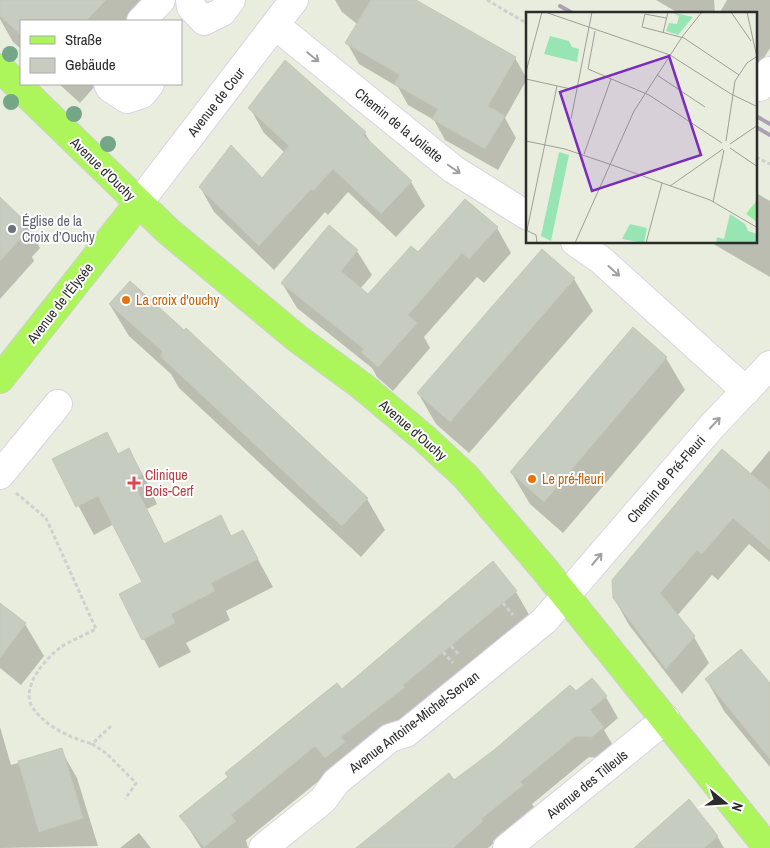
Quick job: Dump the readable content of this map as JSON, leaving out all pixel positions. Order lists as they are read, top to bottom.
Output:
{
  "streets": {
    "main road": ["Avenue d'Ouchy", "Avenue de l'Élysée"],
    "street": [
      "Avenue de Cour",
      "Chemin de la Joliette",
      "Chemin de Pré-Fleuri",
      "Avenue Antoine-Michel-Servan",
      "Avenue des Tilleuls"
    ]
  },
  "crossings": [
    ["Avenue de Cour", "Chemin de la Joliette"],
    ["Avenue de Cour", "Avenue d'Ouchy"],
    ["Avenue de Cour", "Avenue de l'Élysée"],
    ["Avenue d'Ouchy", "Avenue de l'Élysée"],
    ["Avenue d'Ouchy", "Chemin de Pré-Fleuri"],
    ["Avenue d'Ouchy", "Avenue Antoine-Michel-Servan"],
    ["Avenue d'Ouchy", "Avenue des Tilleuls"],
    ["Chemin de Pré-Fleuri", "Avenue Antoine-Michel-Servan"]
  ],
  "one_way": ["Chemin de la Joliette", "Chemin de Pré-Fleuri"],
  "places": {
    "other": ["Église de la Croix d’Ouchy", "La croix d'ouchy", "Le pré-fleuri"],
    "health": ["Clinique Bois-Cerf"]
  },
  "legend": ["Straße", "Gebäude"],
  "north": "right"
}
